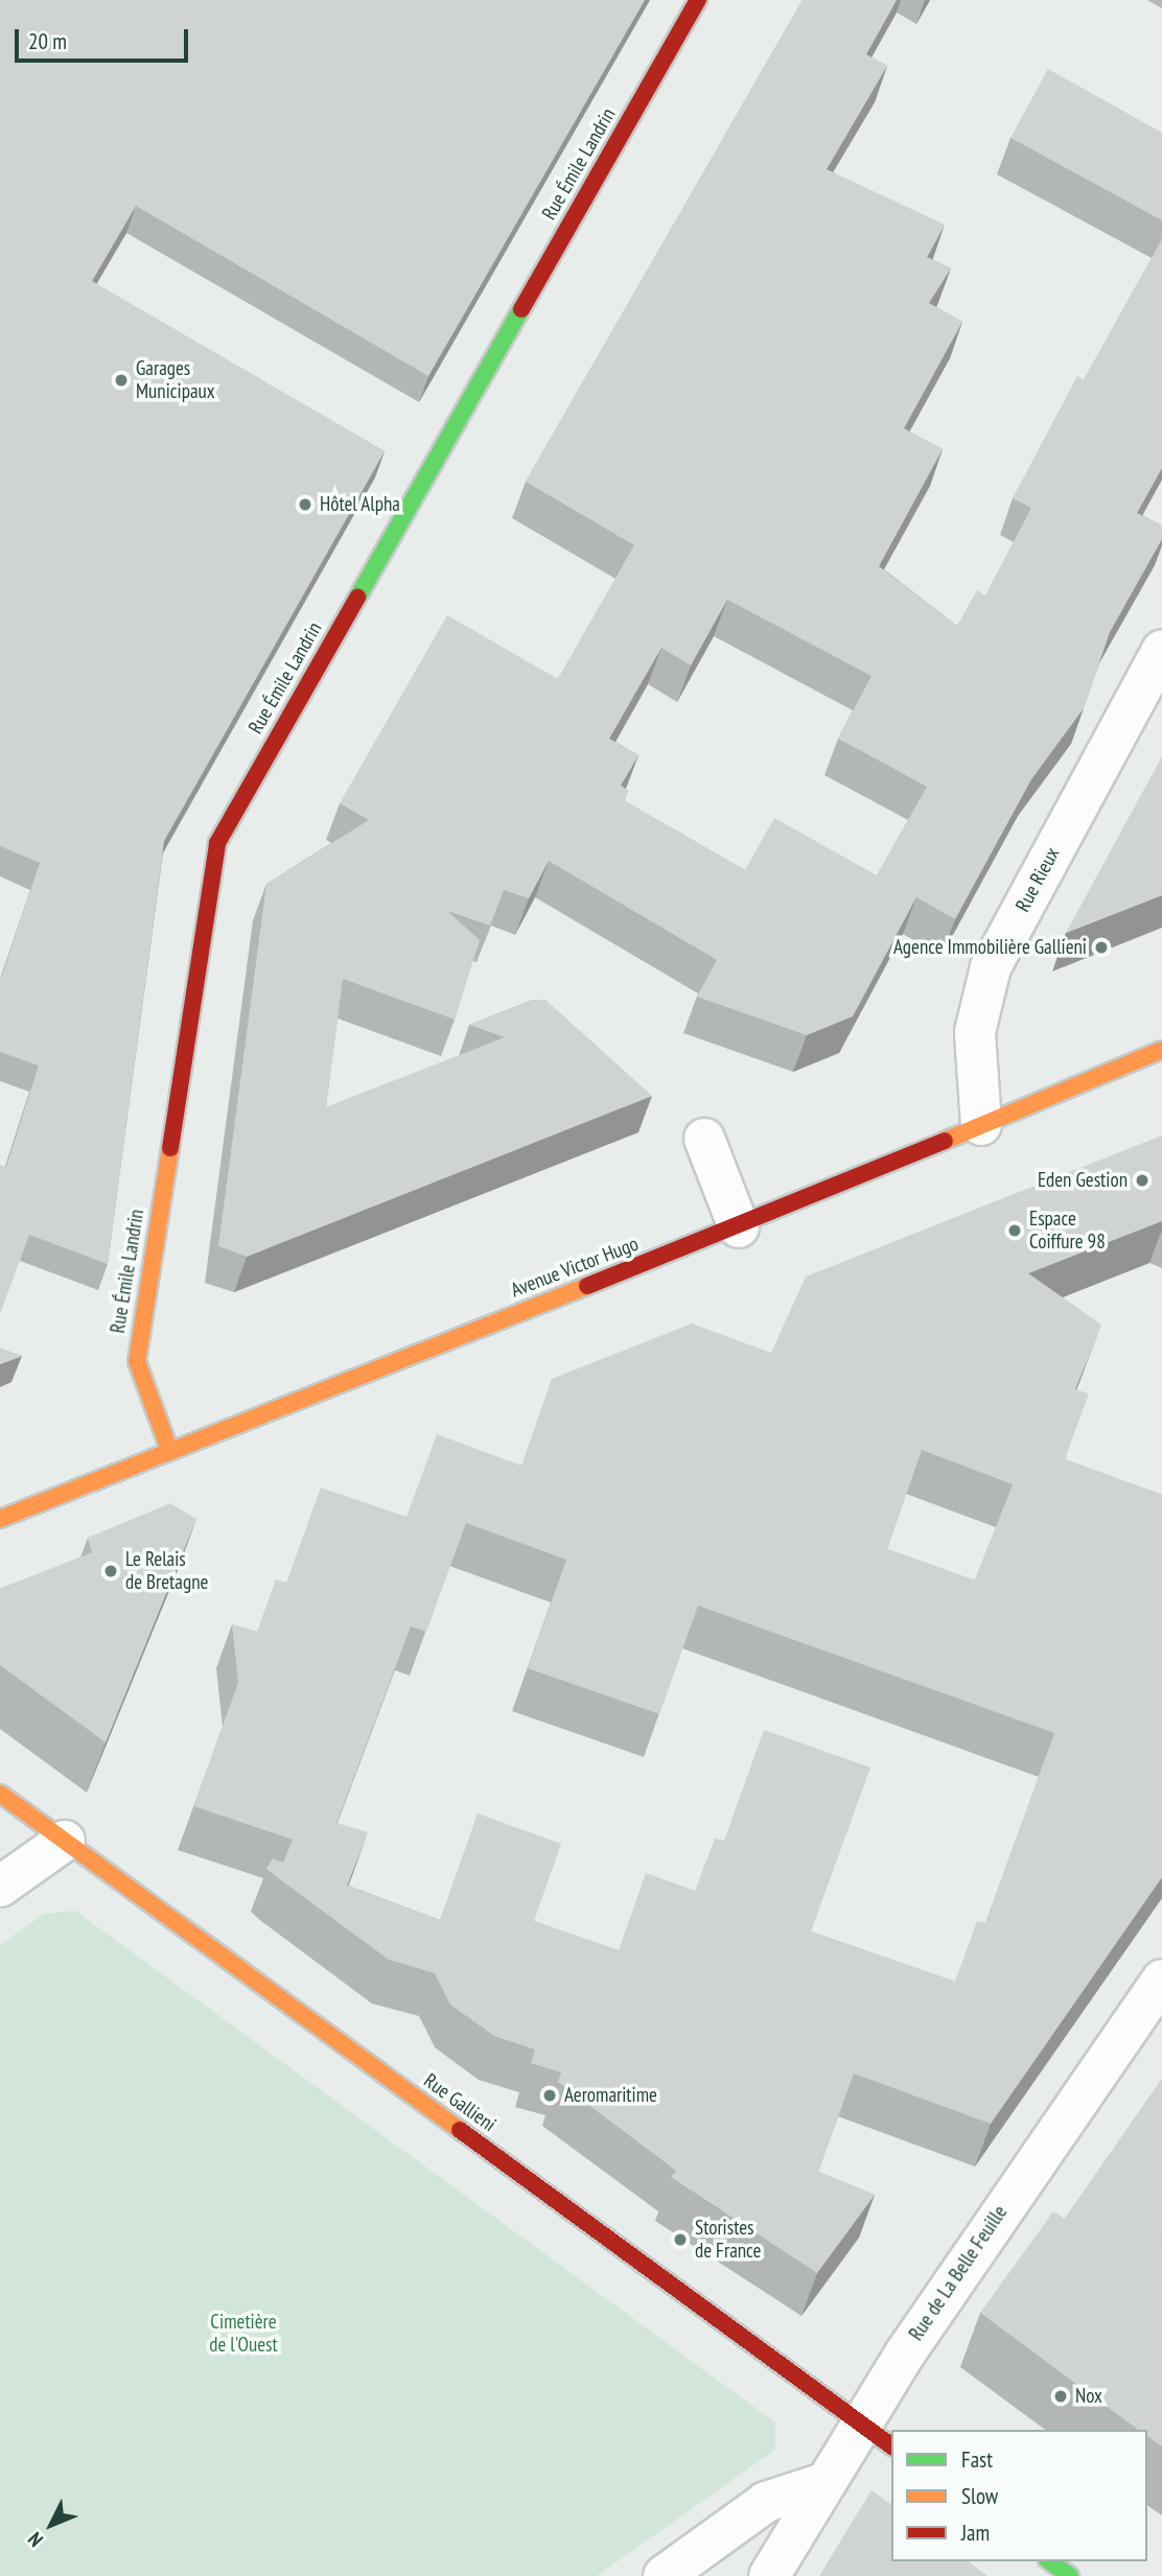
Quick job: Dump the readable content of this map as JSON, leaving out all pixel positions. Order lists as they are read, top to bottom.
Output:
{
  "streets": {
    "street": [
      "Rue Émile Landrin",
      "Rue Rieux",
      "Avenue Victor Hugo",
      "Rue Gallieni",
      "Rue de La Belle Feuille"
    ]
  },
  "crossings": [
    ["Rue Émile Landrin", "Avenue Victor Hugo"],
    ["Rue Rieux", "Avenue Victor Hugo"],
    ["Rue Gallieni", "Rue de La Belle Feuille"]
  ],
  "parks": ["Cimetière de l'Ouest"],
  "places": [
    "Garages Municipaux",
    "Hôtel Alpha",
    "Agence Immobilière Gallieni",
    "Eden Gestion",
    "Espace Coiffure 98",
    "Le Relais de Bretagne",
    "Aeromaritime",
    "Storistes de France",
    "Nox"
  ],
  "legend": ["Fast", "Slow", "Jam"],
  "scale_bar": "20 m",
  "north": "bottom left"
}
